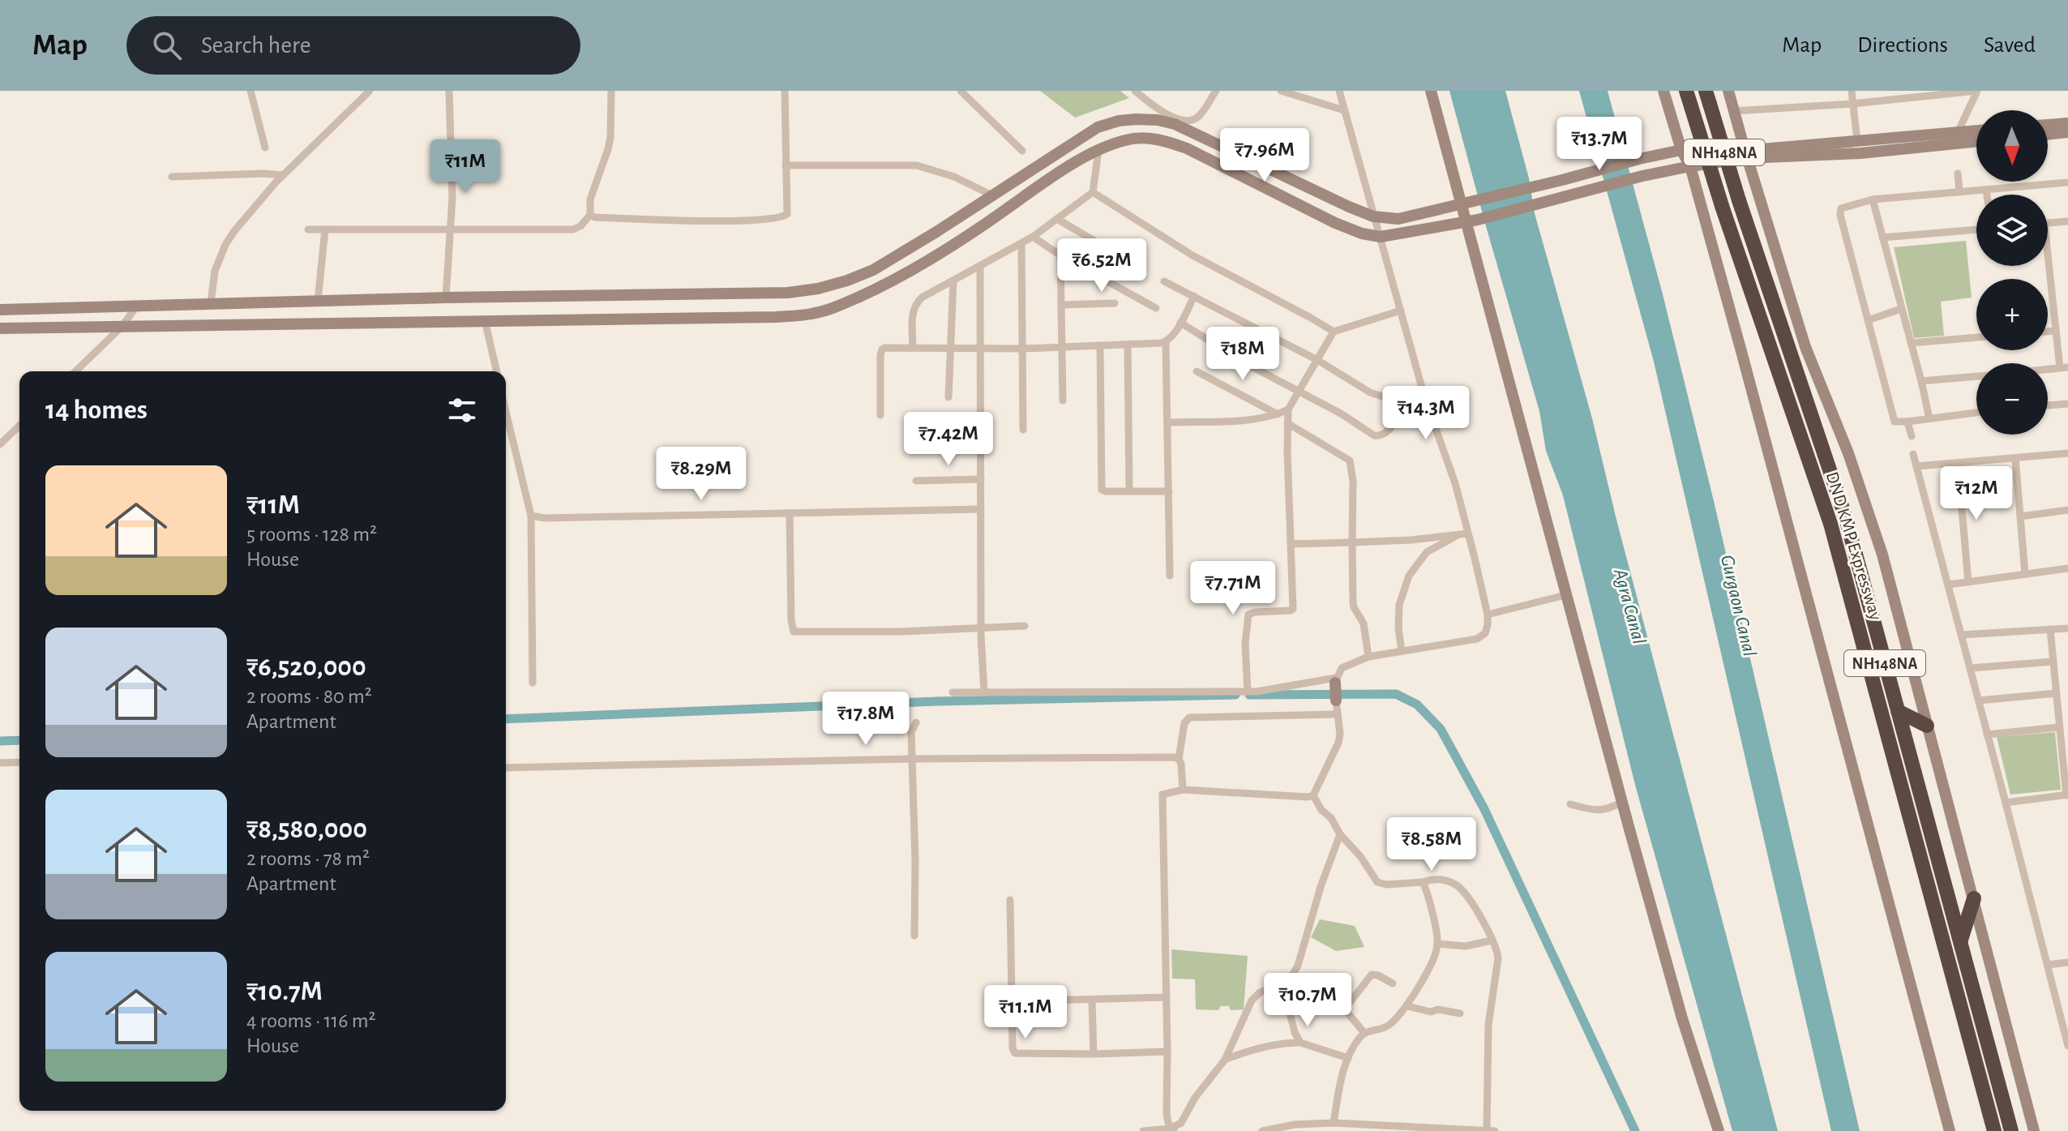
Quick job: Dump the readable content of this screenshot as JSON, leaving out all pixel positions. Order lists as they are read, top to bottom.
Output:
{
  "streets": {
    "highway": ["NH148NA", "DND KMP Expressway"]
  },
  "water": ["Gurgaon Canal", "Agra Canal"],
  "north": "bottom",
  "page": {
    "header": "Map",
    "search": "Search here",
    "nav": ["Map", "Directions", "Saved"],
    "map_buttons": ["+", "−"],
    "price": [
      "₹13.7M",
      "₹7.96M",
      "₹11M",
      "₹6.52M",
      "₹18M",
      "₹14.3M",
      "₹7.42M",
      "₹8.29M",
      "₹12M",
      "₹7.71M",
      "₹17.8M",
      "₹8.58M",
      "₹10.7M",
      "₹11.1M"
    ],
    "heading": "14 homes",
    "list": [
      {
        "name": "₹11M",
        "note": "5 rooms · 128 m² · House"
      },
      {
        "name": "₹6,520,000",
        "note": "2 rooms · 80 m² · Apartment"
      },
      {
        "name": "₹8,580,000",
        "note": "2 rooms · 78 m² · Apartment"
      },
      {
        "name": "₹10.7M",
        "note": "4 rooms · 116 m² · House"
      }
    ]
  }
}
